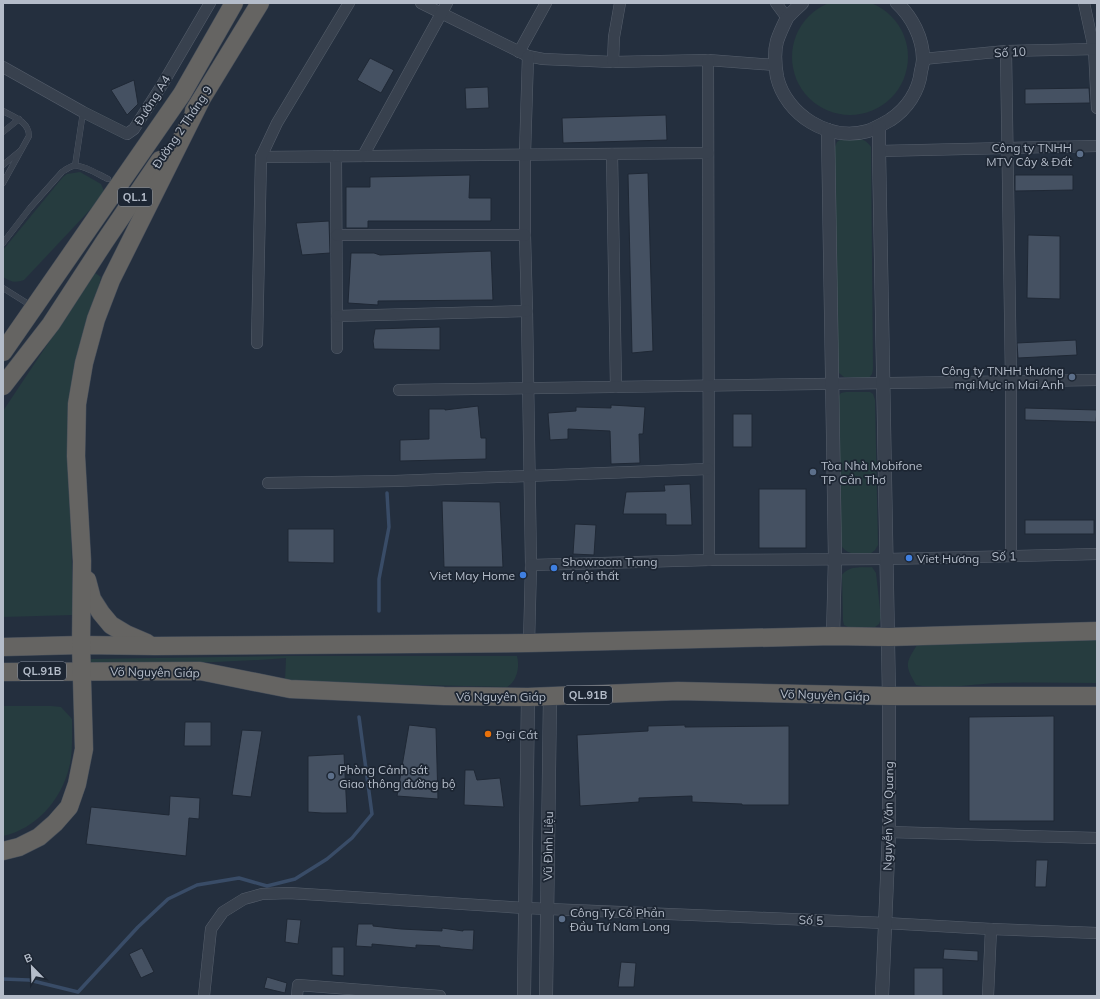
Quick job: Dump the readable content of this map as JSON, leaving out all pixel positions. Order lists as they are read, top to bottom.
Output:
{
  "streets": {
    "highway": [
      "Đường 2 Tháng 9",
      "QL.1",
      "QL.91B",
      "Võ Nguyên Giáp"
    ],
    "street": [
      "Số 10",
      "Đường A4",
      "Số 1",
      "Nguyễn Văn Quang",
      "Vũ Đình Liệu",
      "Số 5"
    ]
  },
  "crossings": [
    ["Số 1", "Nguyễn Văn Quang"],
    ["QL.91B", "Nguyễn Văn Quang"],
    ["Võ Nguyên Giáp", "Nguyễn Văn Quang"],
    ["Võ Nguyên Giáp", "Vũ Đình Liệu"],
    ["Nguyễn Văn Quang", "Số 5"],
    ["Vũ Đình Liệu", "Số 5"]
  ],
  "places": [
    "Công ty TNHH MTV Cây & Đất",
    "Công ty TNHH thương mại Mực in Mai Anh",
    "Tòa Nhà Mobifone TP Cần Thơ",
    "Viet Hương",
    "Showroom Trang trí nội thất",
    "Viet May Home",
    "Đại Cát",
    "Phòng Cảnh sát Giao thông đường bộ",
    "Công Ty Cổ Phần Đầu Tư Nam Long"
  ],
  "north": "top left"
}
